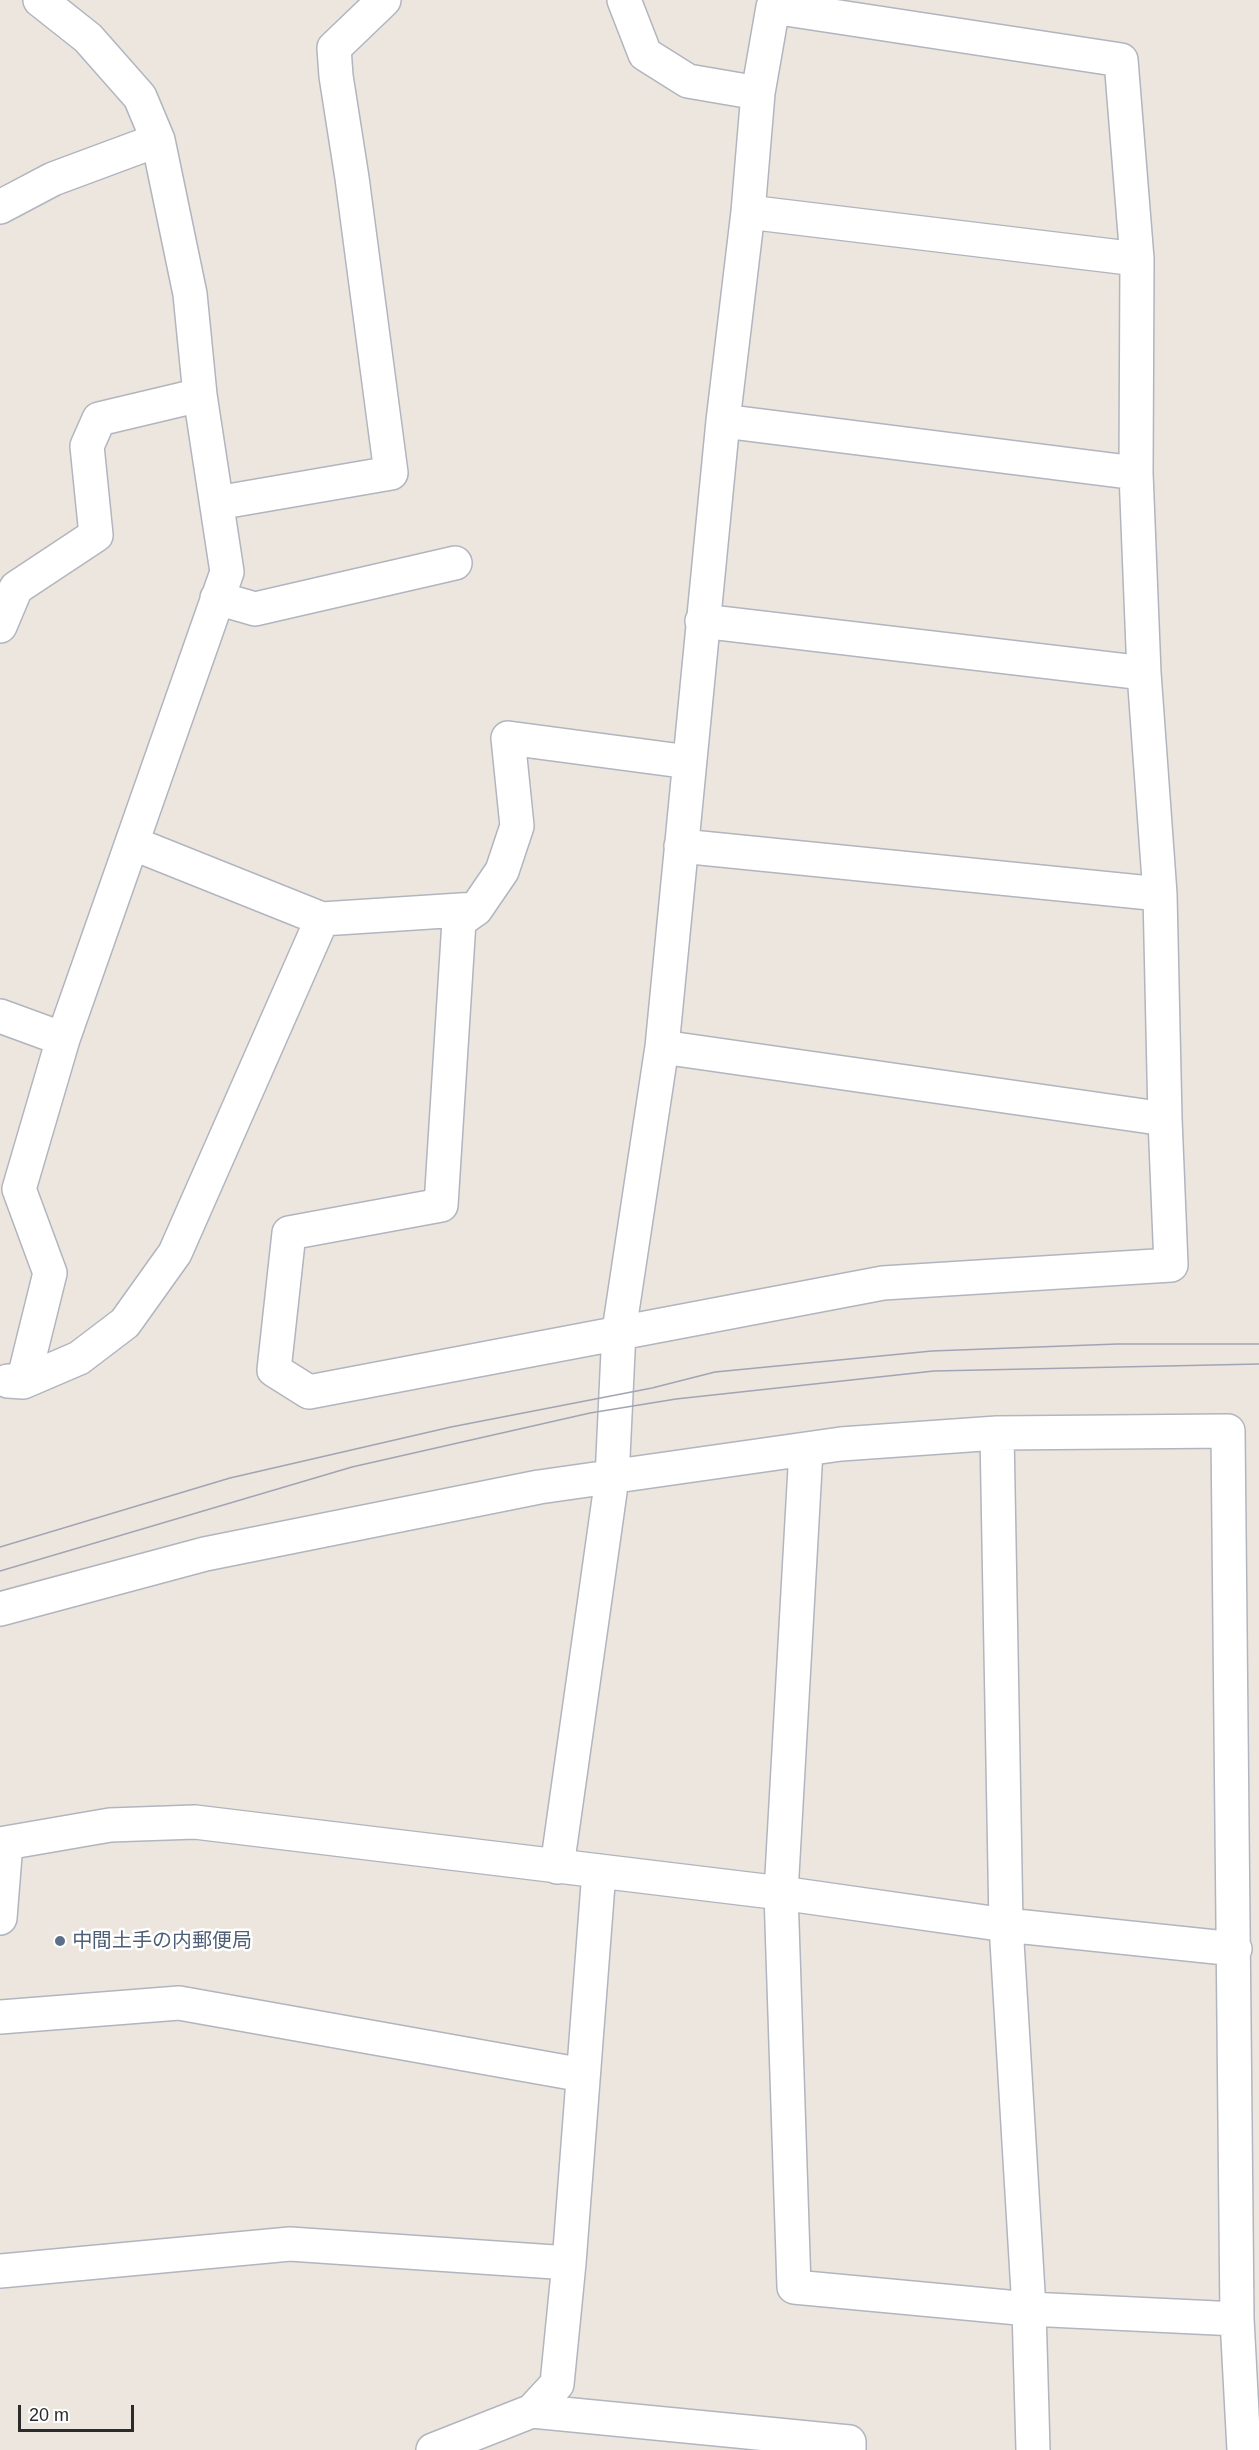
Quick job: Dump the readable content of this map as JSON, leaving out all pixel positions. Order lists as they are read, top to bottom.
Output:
{
  "places": ["中間土手の内郵便局"],
  "scale_bar": "20 m"
}
